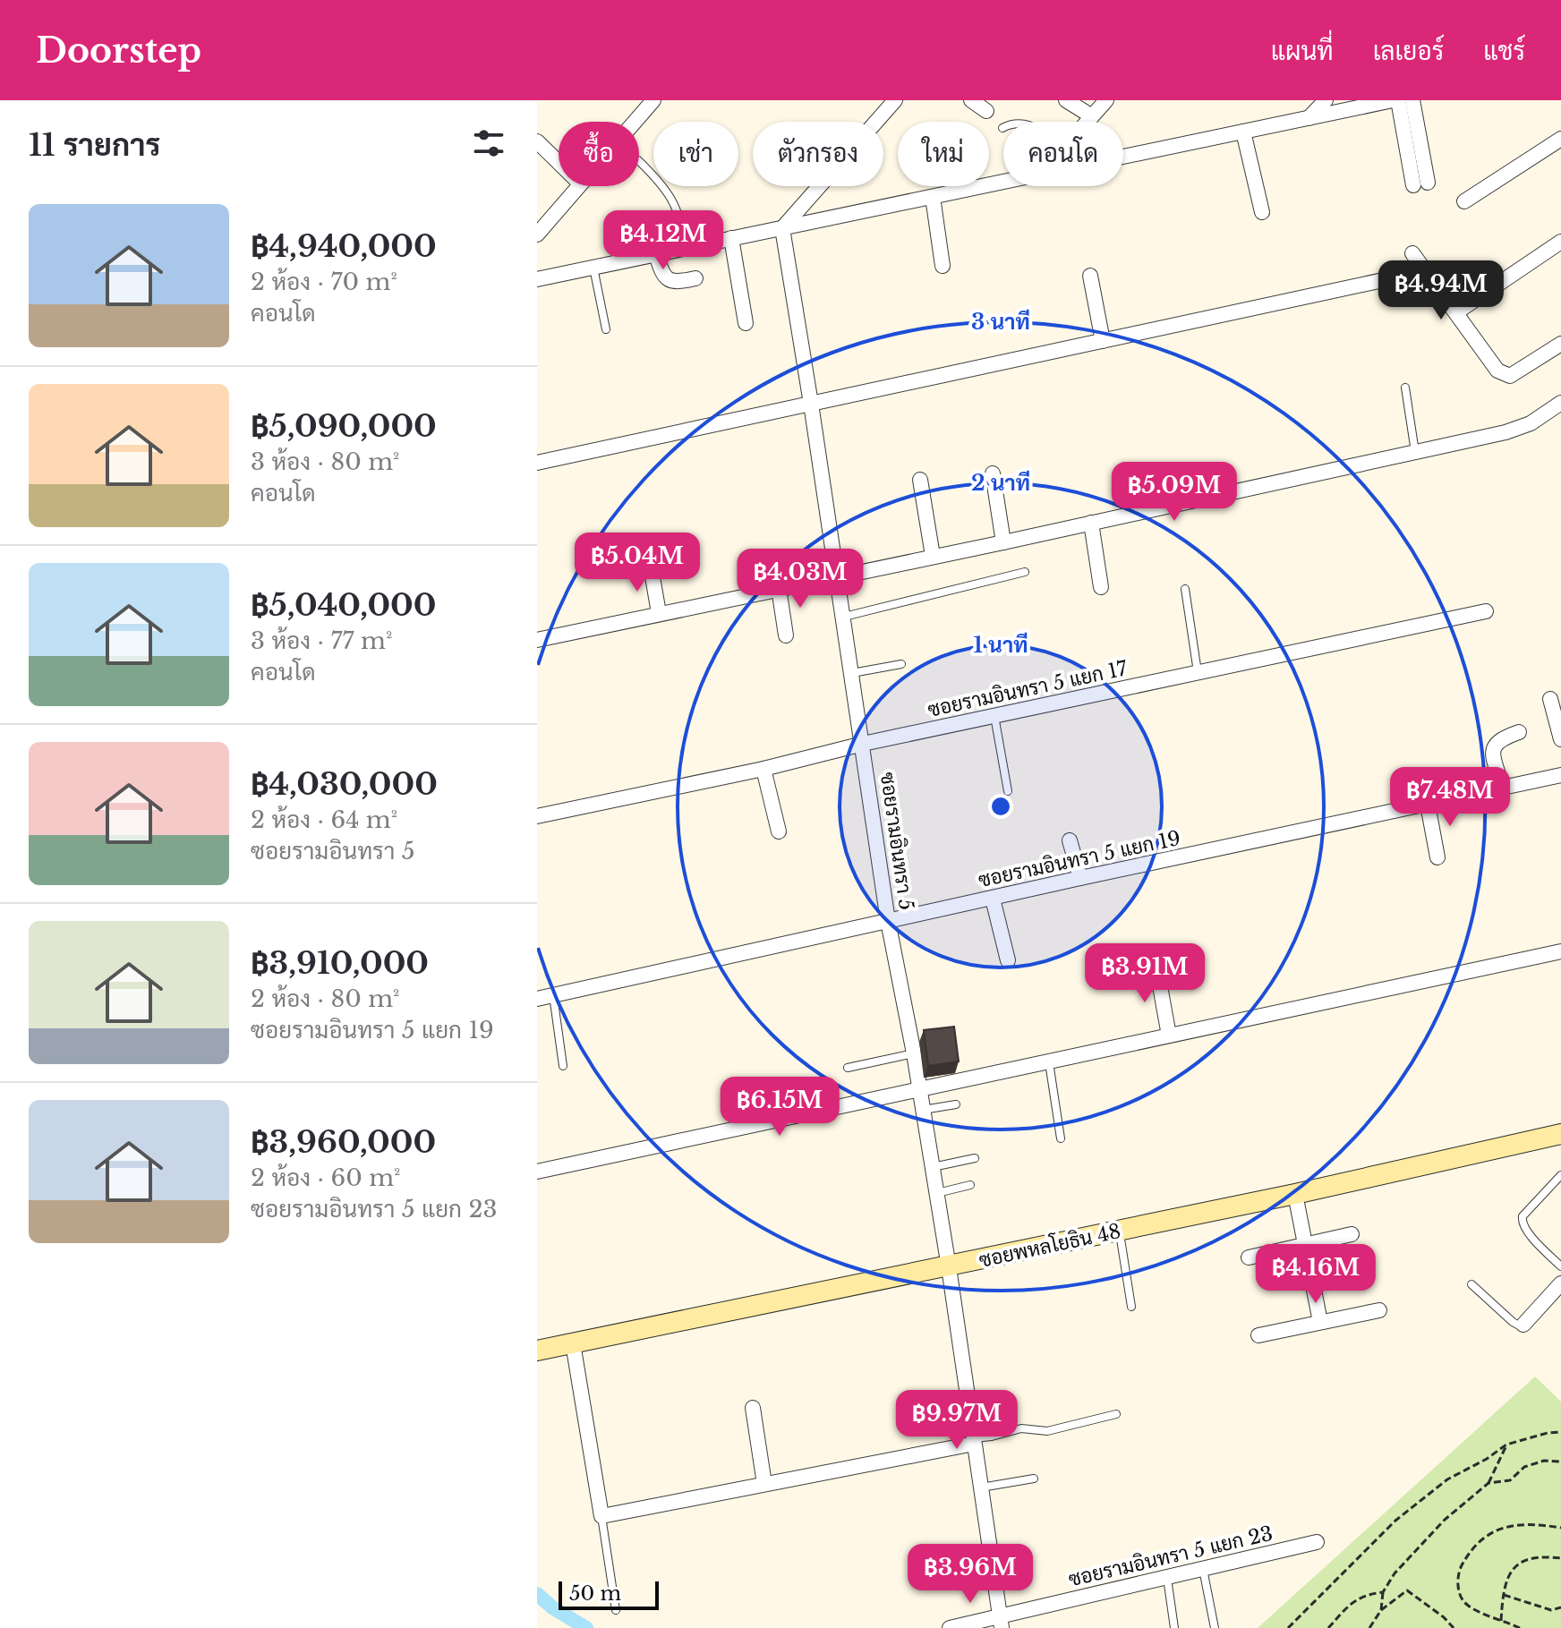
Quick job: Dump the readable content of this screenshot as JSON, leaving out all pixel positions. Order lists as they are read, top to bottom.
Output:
{
  "streets": {
    "street": [
      "ซอยรามอินทรา 5 แยก 17",
      "ซอยรามอินทรา 5",
      "ซอยรามอินทรา 5 แยก 19",
      "ซอยพหลโยธิน 48",
      "ซอยรามอินทรา 5 แยก 23"
    ]
  },
  "crossings": [
    ["ซอยรามอินทรา 5 แยก 17", "ซอยรามอินทรา 5"],
    ["ซอยรามอินทรา 5", "ซอยรามอินทรา 5 แยก 19"],
    ["ซอยรามอินทรา 5", "ซอยพหลโยธิน 48"],
    ["ซอยรามอินทรา 5", "ซอยรามอินทรา 5 แยก 23"]
  ],
  "scale_bar": "50 m",
  "page": {
    "header": "Doorstep",
    "nav": ["แผนที่", "เลเยอร์", "แชร์"],
    "heading": "11 รายการ",
    "chip": [
      "ซื้อ",
      "เช่า",
      "ตัวกรอง",
      "ใหม่",
      "คอนโด"
    ],
    "list": [
      {
        "name": "฿4,940,000",
        "note": "2 ห้อง · 70 m² · คอนโด"
      },
      {
        "name": "฿5,090,000",
        "note": "3 ห้อง · 80 m² · คอนโด"
      },
      {
        "name": "฿5,040,000",
        "note": "3 ห้อง · 77 m² · คอนโด"
      },
      {
        "name": "฿4,030,000",
        "note": "2 ห้อง · 64 m² · ซอยรามอินทรา 5"
      },
      {
        "name": "฿3,910,000",
        "note": "2 ห้อง · 80 m² · ซอยรามอินทรา 5 แยก 19"
      },
      {
        "name": "฿3,960,000",
        "note": "2 ห้อง · 60 m² · ซอยรามอินทรา 5 แยก 23"
      }
    ],
    "price": [
      "฿4.12M",
      "฿4.94M",
      "฿5.09M",
      "฿5.04M",
      "฿4.03M",
      "฿7.48M",
      "฿3.91M",
      "฿6.15M",
      "฿4.16M",
      "฿9.97M",
      "฿3.96M"
    ],
    "scale": "50 m"
  },
  "rings": ["3 นาที", "2 นาที", "1 นาที"]
}
